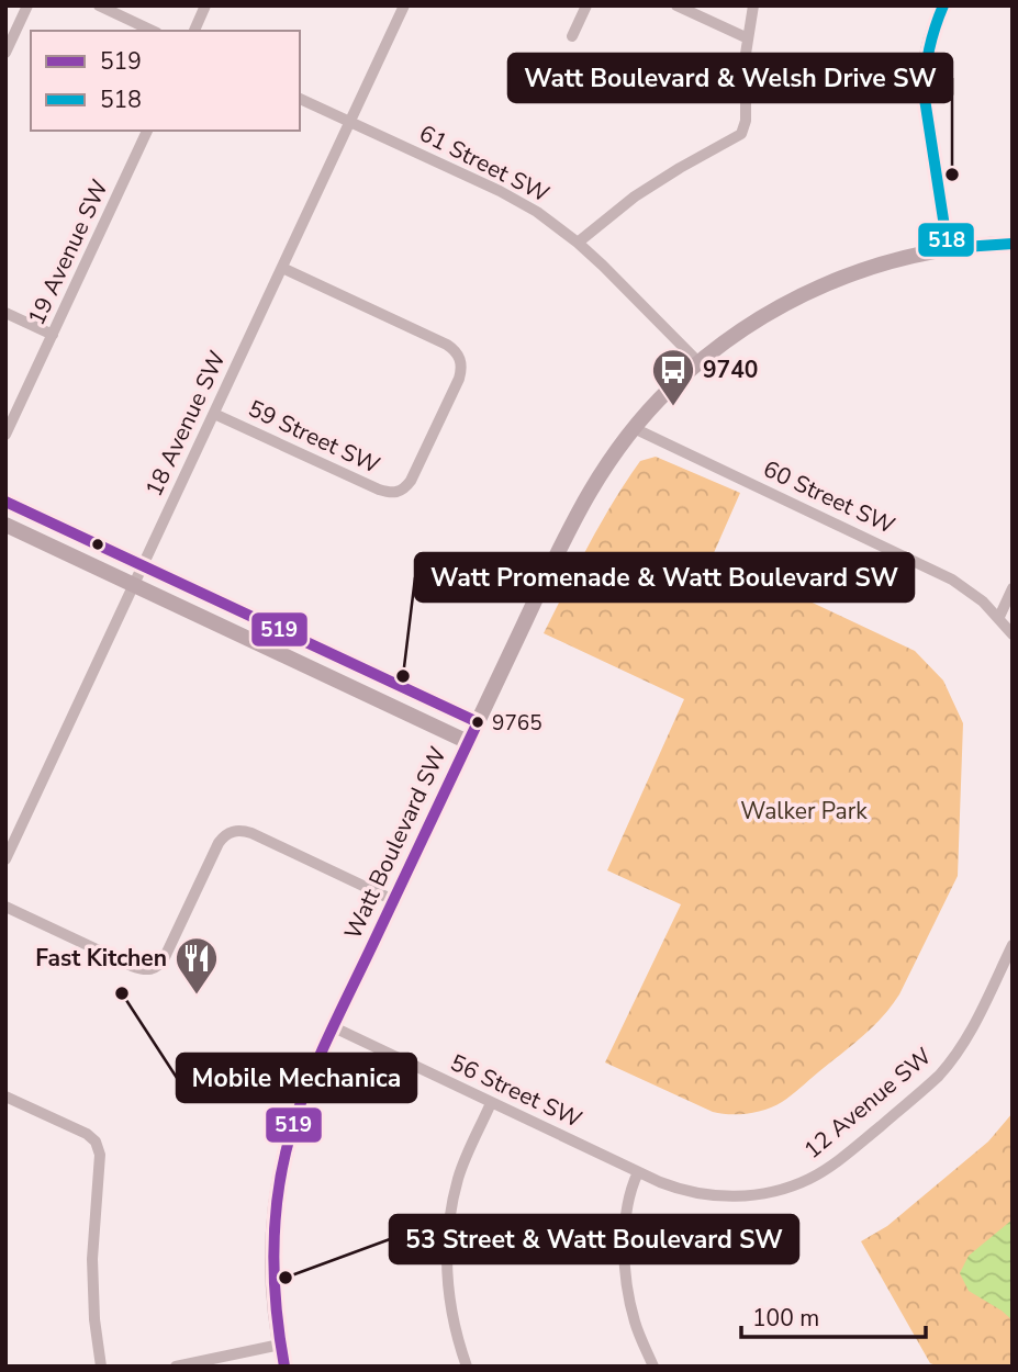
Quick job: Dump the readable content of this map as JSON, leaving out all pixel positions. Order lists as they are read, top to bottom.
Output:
{
  "streets": {
    "street": [
      "61 Street SW",
      "19 Avenue SW",
      "18 Avenue SW",
      "59 Street SW",
      "60 Street SW",
      "Watt Boulevard SW",
      "56 Street SW",
      "12 Avenue SW"
    ]
  },
  "crossings": [
    ["61 Street SW", "18 Avenue SW"],
    ["61 Street SW", "Watt Boulevard SW"],
    ["18 Avenue SW", "59 Street SW"],
    ["60 Street SW", "Watt Boulevard SW"],
    ["Watt Boulevard SW", "56 Street SW"],
    ["56 Street SW", "12 Avenue SW"]
  ],
  "parks": ["Walker Park"],
  "places": {
    "other": [
      "Watt Boulevard & Welsh Drive SW",
      "Watt Promenade & Watt Boulevard SW",
      "9765",
      "Mobile Mechanica",
      "53 Street & Watt Boulevard SW"
    ],
    "bus stop": ["9740"],
    "restaurant": ["Fast Kitchen"]
  },
  "lines": ["transit line 518", "transit line 519"],
  "legend": ["519", "518"],
  "scale_bar": "100 m"
}
